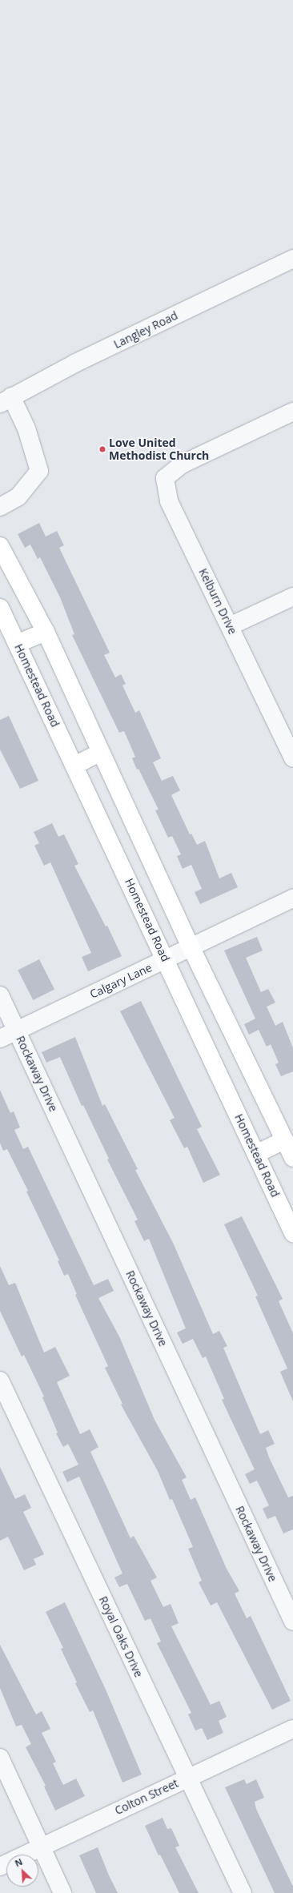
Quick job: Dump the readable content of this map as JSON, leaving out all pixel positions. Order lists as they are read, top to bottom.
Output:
{
  "streets": {
    "main road": ["Homestead Road"],
    "street": [
      "Langley Road",
      "Kelburn Drive",
      "Calgary Lane",
      "Rockaway Drive",
      "Royal Oaks Drive",
      "Colton Street"
    ]
  },
  "crossings": [
    ["Homestead Road", "Calgary Lane"],
    ["Calgary Lane", "Rockaway Drive"],
    ["Royal Oaks Drive", "Colton Street"]
  ],
  "places": ["Love United Methodist Church"],
  "north": "top left"
}
